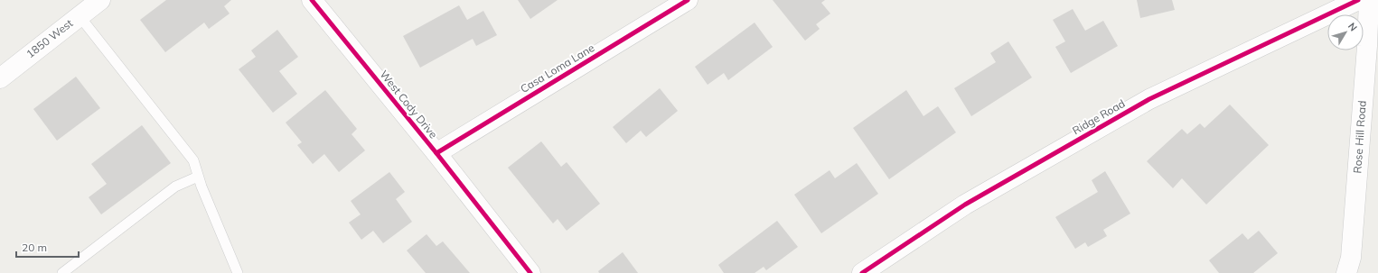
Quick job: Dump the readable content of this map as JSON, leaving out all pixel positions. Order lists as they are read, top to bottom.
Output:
{
  "streets": {
    "street": [
      "1850 West",
      "Casa Loma Lane",
      "West Cody Drive",
      "Ridge Road",
      "Rose Hill Road"
    ]
  },
  "crossings": [
    ["Casa Loma Lane", "West Cody Drive"]
  ],
  "scale_bar": "20 m",
  "north": "top right"
}
